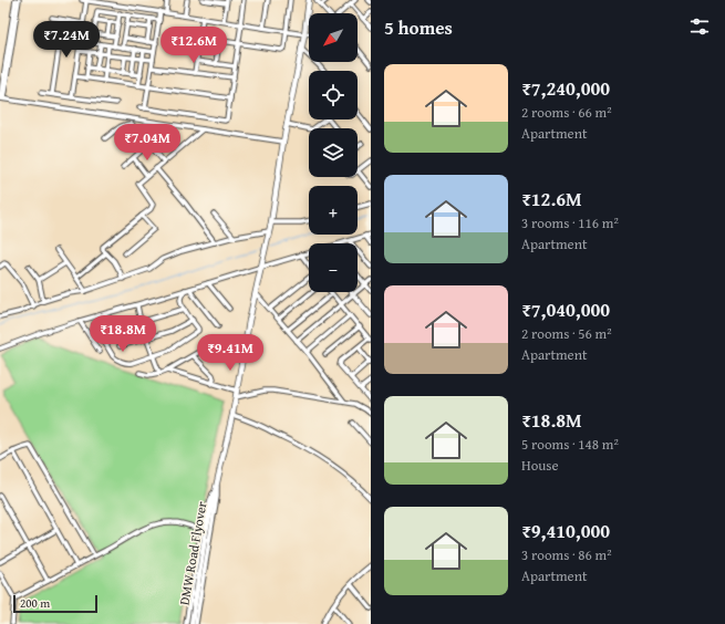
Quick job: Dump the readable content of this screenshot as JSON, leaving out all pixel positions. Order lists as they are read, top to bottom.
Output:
{
  "streets": {
    "main road": ["DMW Road Flyover"]
  },
  "scale_bar": "200 m",
  "north": "bottom left",
  "page": {
    "heading": "5 homes",
    "map_buttons": ["+", "−"],
    "price": [
      "₹7.24M",
      "₹12.6M",
      "₹7.04M",
      "₹18.8M",
      "₹9.41M"
    ],
    "list": [
      {
        "name": "₹7,240,000",
        "note": "2 rooms · 66 m² · Apartment"
      },
      {
        "name": "₹12.6M",
        "note": "3 rooms · 116 m² · Apartment"
      },
      {
        "name": "₹7,040,000",
        "note": "2 rooms · 56 m² · Apartment"
      },
      {
        "name": "₹18.8M",
        "note": "5 rooms · 148 m² · House"
      },
      {
        "name": "₹9,410,000",
        "note": "3 rooms · 86 m² · Apartment"
      }
    ],
    "scale": "200 m"
  }
}
